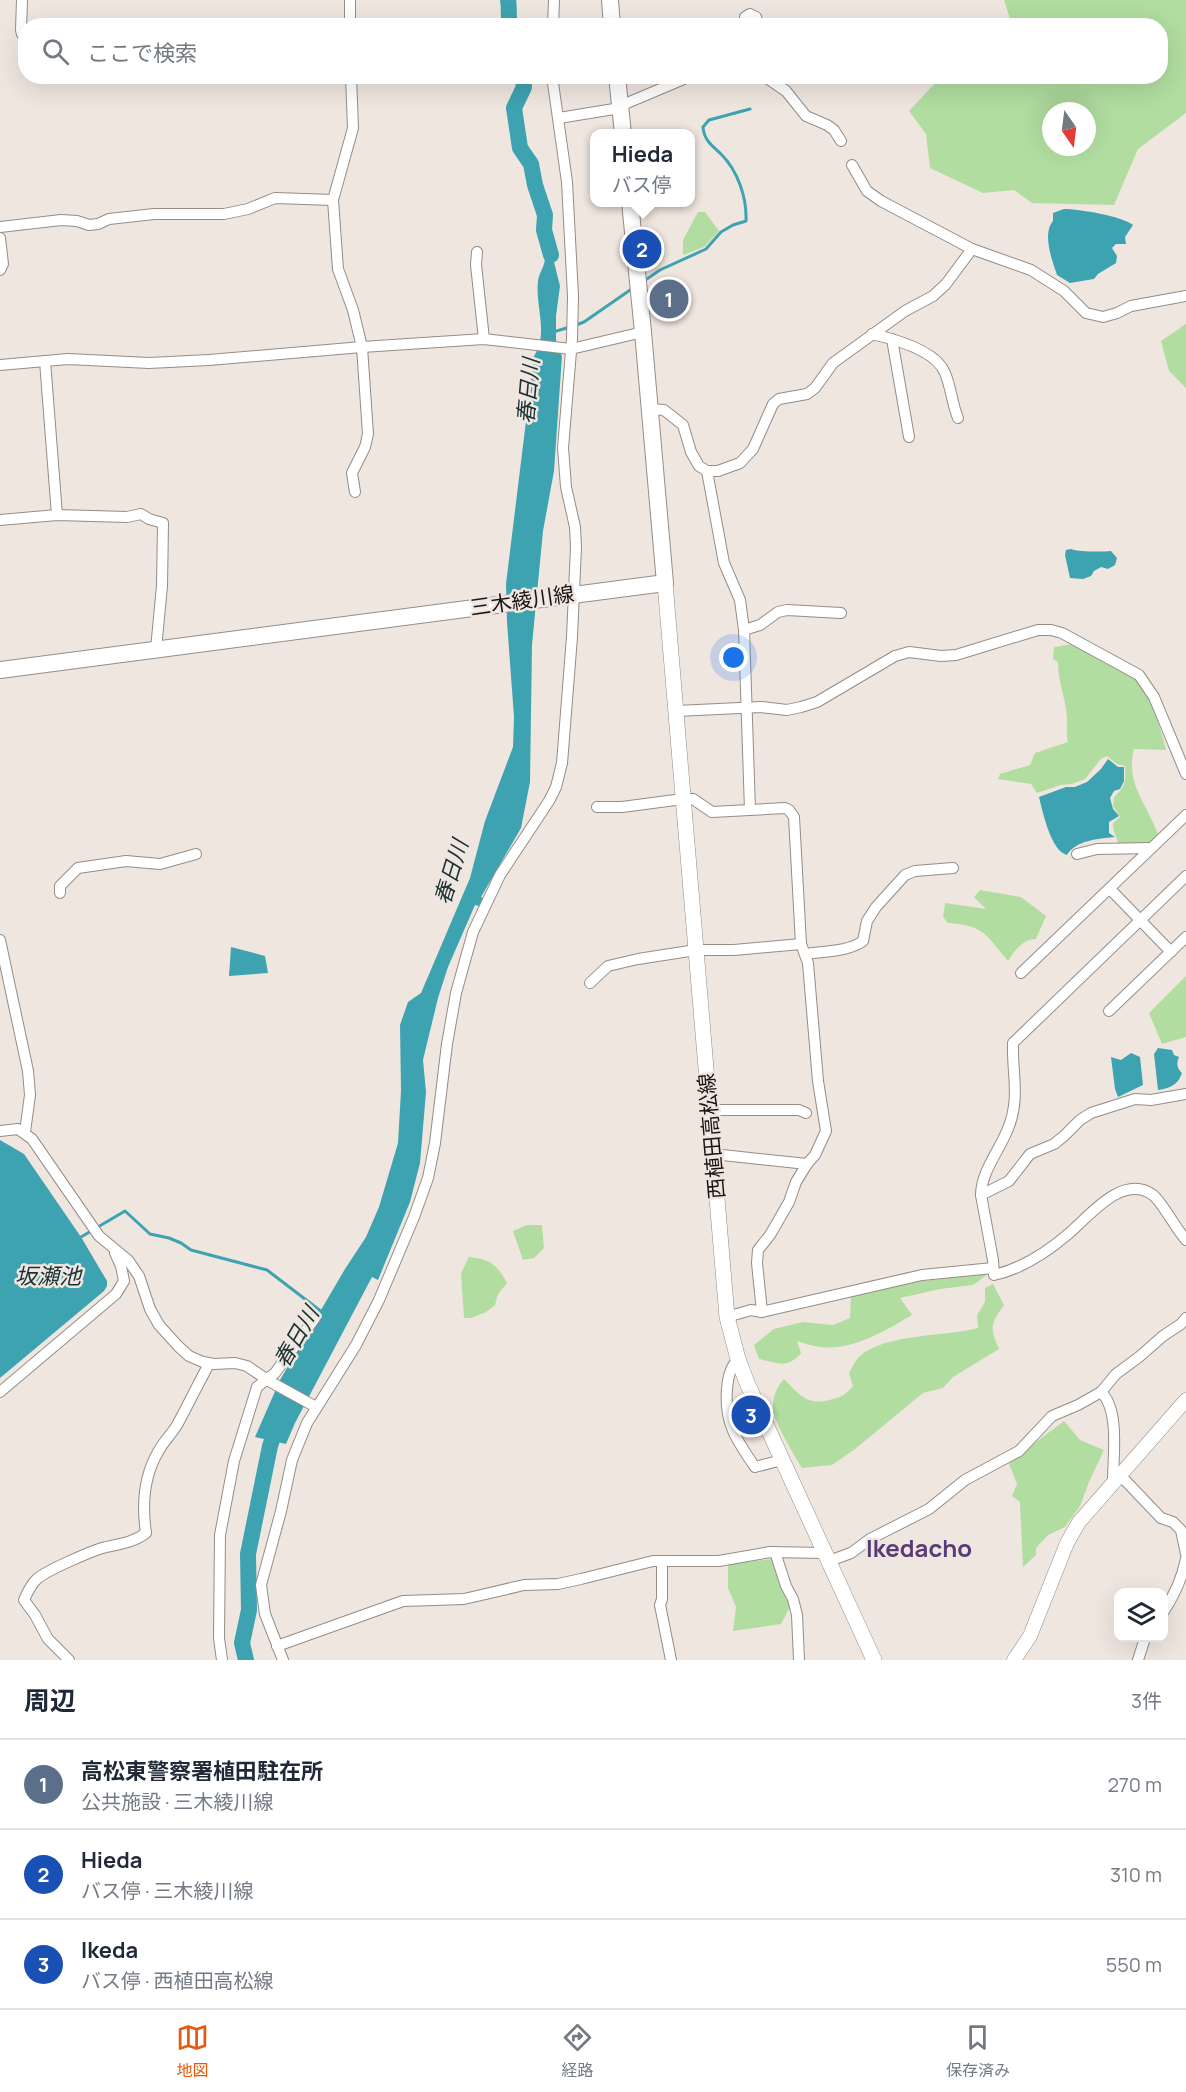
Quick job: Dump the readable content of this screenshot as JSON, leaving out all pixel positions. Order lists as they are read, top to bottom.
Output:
{
  "streets": {
    "main road": ["三木綾川線", "西植田高松線"]
  },
  "crossings": [
    ["三木綾川線", "西植田高松線"]
  ],
  "districts": ["Ikedacho"],
  "water": ["春日川", "坂瀬池"],
  "north": "bottom",
  "page": {
    "search": "ここで検索",
    "popup": ["Hieda", "バス停"],
    "pins": ["2", "1", "3"],
    "heading": ["周辺", "3件"],
    "list": [
      {
        "mark": "1",
        "name": "高松東警察署植田駐在所",
        "note": "公共施設 · 三木綾川線",
        "value": "270 m"
      },
      {
        "mark": "2",
        "name": "Hieda",
        "note": "バス停 · 三木綾川線",
        "value": "310 m"
      },
      {
        "mark": "3",
        "name": "Ikeda",
        "note": "バス停 · 西植田高松線",
        "value": "550 m"
      }
    ],
    "nav": ["地図", "経路", "保存済み"]
  }
}
